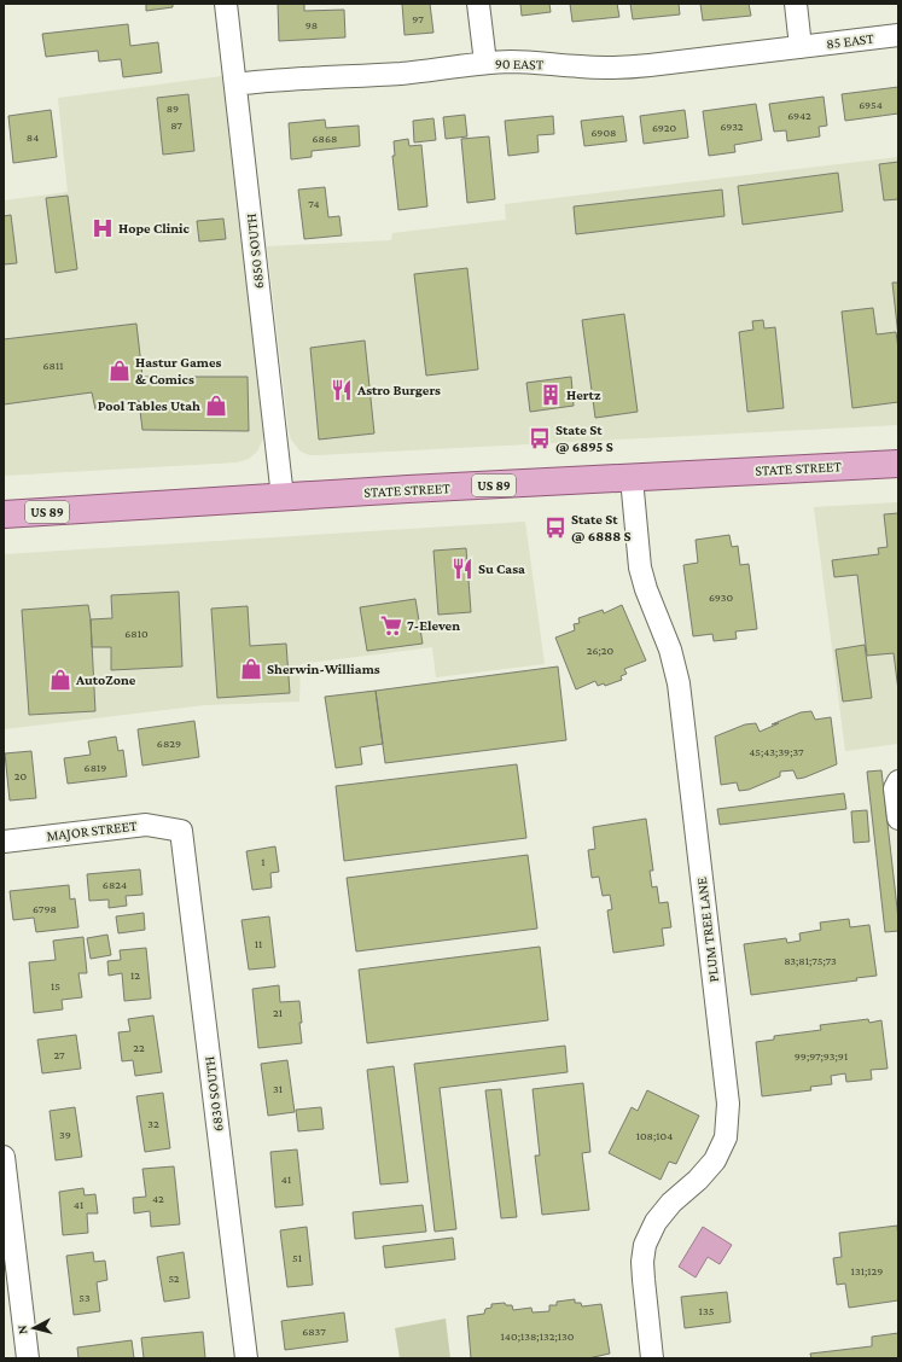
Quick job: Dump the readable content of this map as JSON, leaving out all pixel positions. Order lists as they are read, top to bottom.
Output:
{
  "streets": {
    "main road": ["STATE STREET", "US 89"],
    "street": [
      "85 EAST",
      "90 EAST",
      "6850 SOUTH",
      "MAJOR STREET",
      "PLUM TREE LANE",
      "6830 SOUTH"
    ]
  },
  "crossings": [
    ["85 EAST", "90 EAST"],
    ["90 EAST", "6850 SOUTH"],
    ["6850 SOUTH", "STATE STREET"],
    ["STATE STREET", "PLUM TREE LANE"],
    ["MAJOR STREET", "6830 SOUTH"]
  ],
  "places": {
    "hospital": ["Hope Clinic"],
    "shop": [
      "Hastur Games & Comics",
      "Pool Tables Utah",
      "Sherwin-Williams",
      "AutoZone"
    ],
    "restaurant": ["Astro Burgers", "Su Casa"],
    "building": ["Hertz"],
    "bus stop": ["State St @ 6895 S", "State St @ 6888 S"],
    "supermarket": ["7-Eleven"]
  },
  "house_numbers": [
    "97",
    "98",
    "6954",
    "89",
    "6942",
    "87",
    "6932",
    "6920",
    "6908",
    "84",
    "6868",
    "74",
    "6811",
    "6930",
    "6810",
    "26;20",
    "6829",
    "45;43;39;37",
    "6819",
    "20",
    "1",
    "6824",
    "6798",
    "11",
    "83;81;75;73",
    "12",
    "15",
    "21",
    "22",
    "27",
    "99;97;93;91",
    "31",
    "32",
    "39",
    "108;104",
    "41",
    "42",
    "41",
    "51",
    "131;129",
    "52",
    "53",
    "135",
    "6837",
    "140;138;132;130"
  ],
  "north": "left"
}
